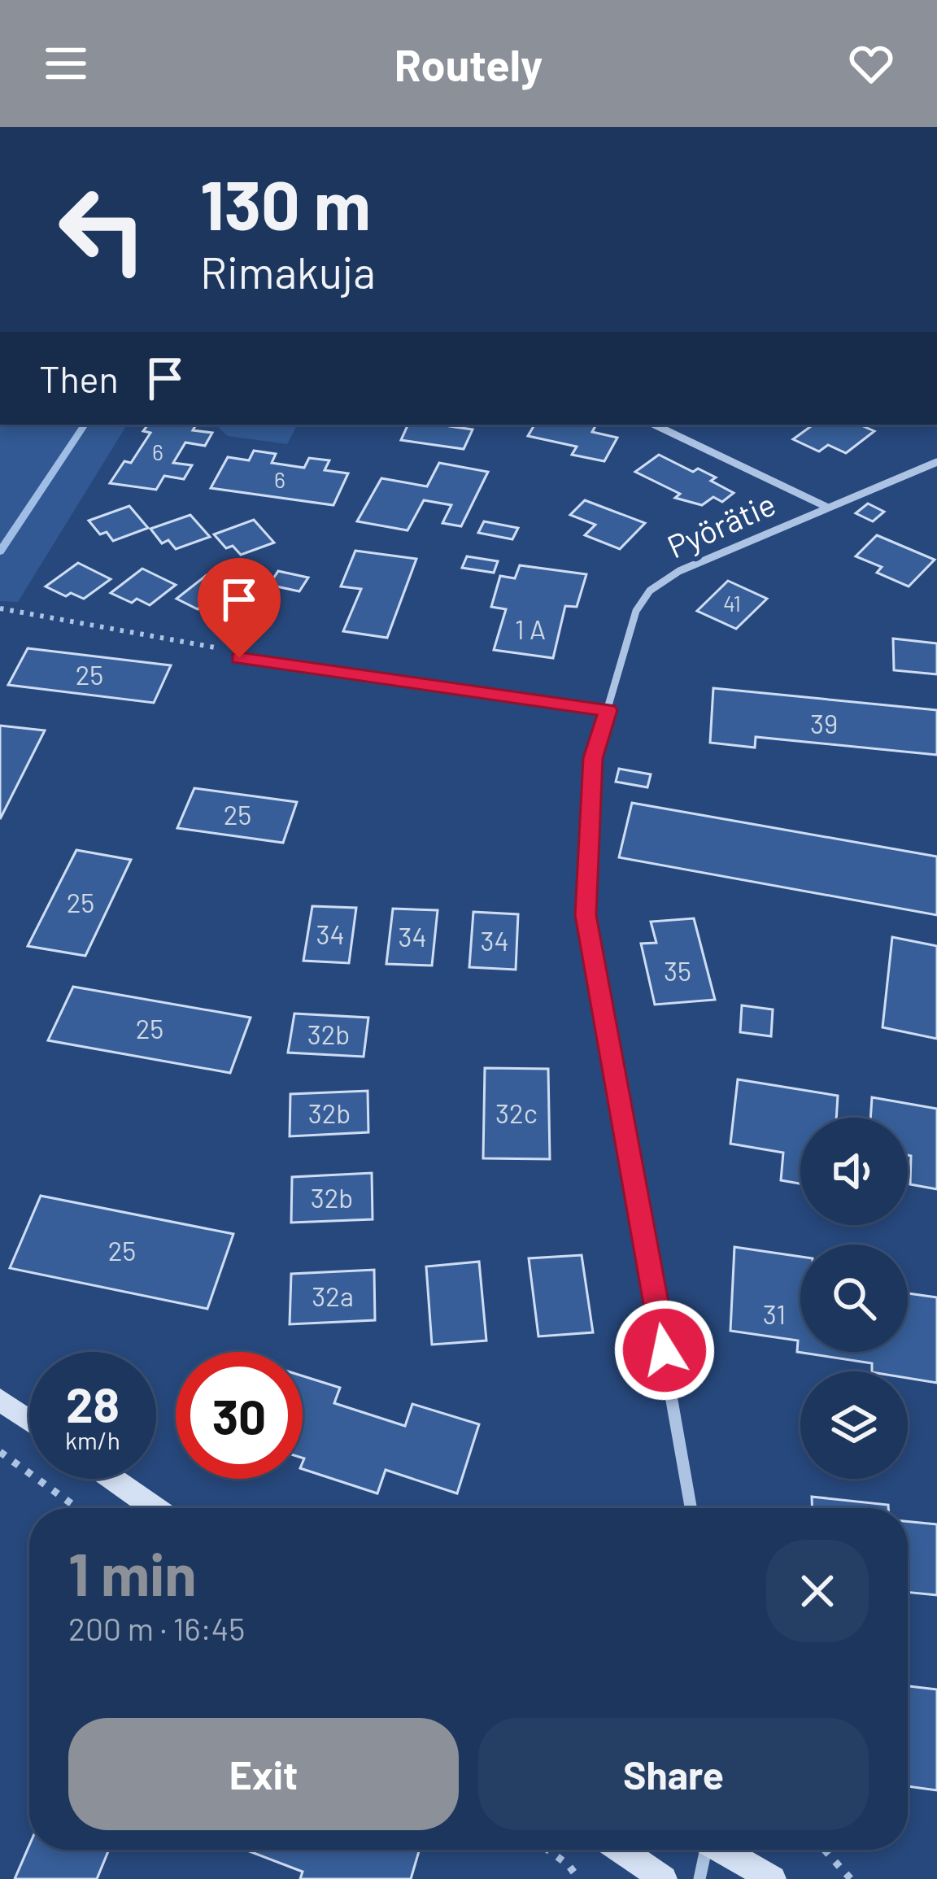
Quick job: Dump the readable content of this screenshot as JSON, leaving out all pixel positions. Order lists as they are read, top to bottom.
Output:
{
  "streets": {
    "street": ["Pyörätie"]
  },
  "house_numbers": [
    "6",
    "6",
    "41",
    "1 A",
    "25",
    "39",
    "25",
    "25",
    "34",
    "34",
    "34",
    "35",
    "25",
    "32b",
    "32b",
    "32c",
    "32b",
    "25",
    "32a",
    "31"
  ],
  "page": {
    "header": "Routely",
    "turn": ["130 m", "Rimakuja"],
    "then": "Then",
    "speed": "28 km/h",
    "limit": "30",
    "heading": ["1 min", "200 m · 16:45"],
    "buttons": ["Exit", "Share"]
  }
}
